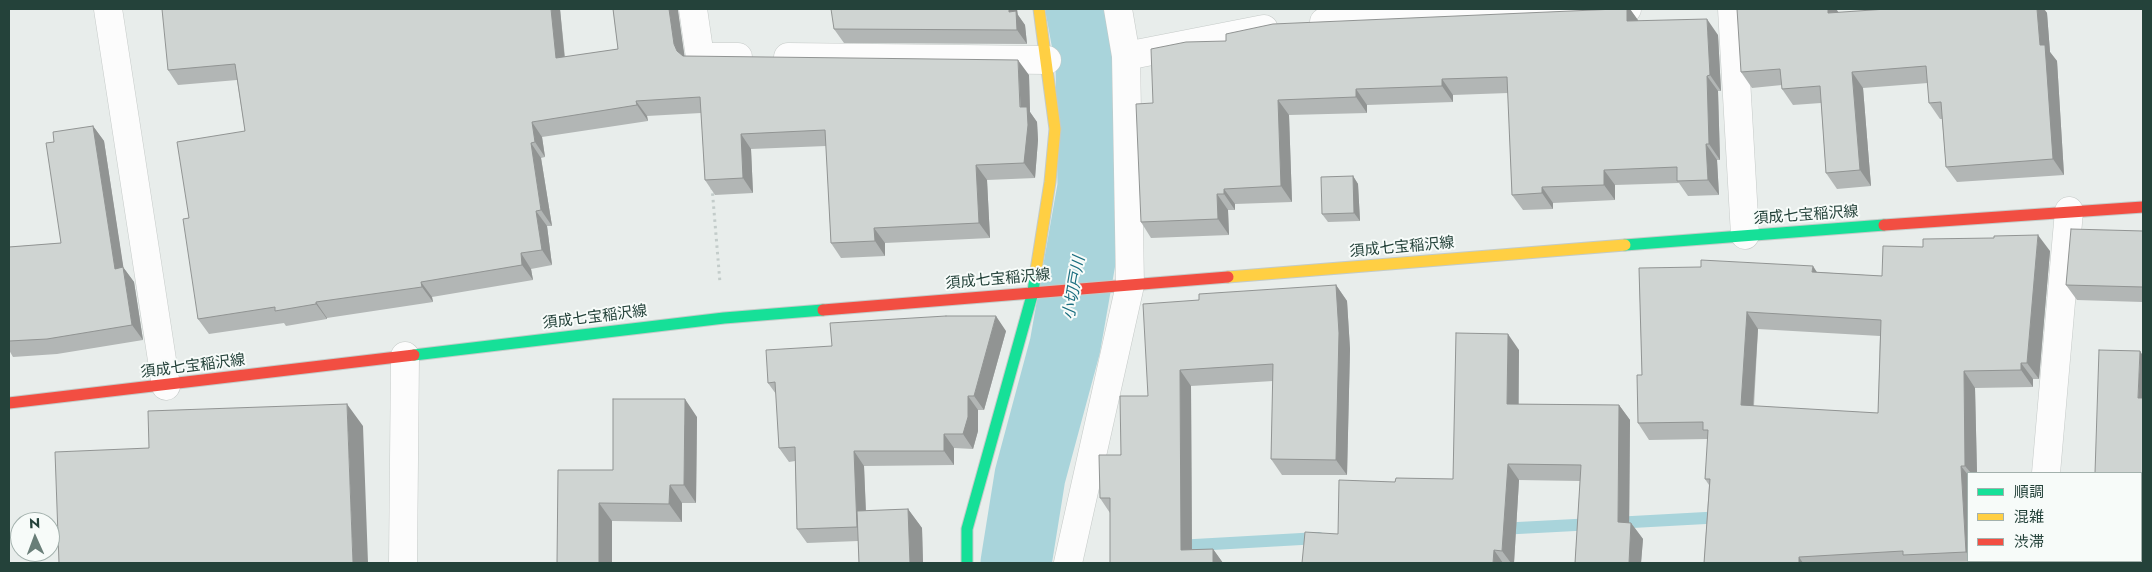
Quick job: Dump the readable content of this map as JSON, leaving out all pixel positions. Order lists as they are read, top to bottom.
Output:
{
  "streets": {
    "main road": ["須成七宝稲沢線"]
  },
  "water": ["小切戸川"],
  "legend": ["順調", "混雑", "渋滞"],
  "north": "top"
}
